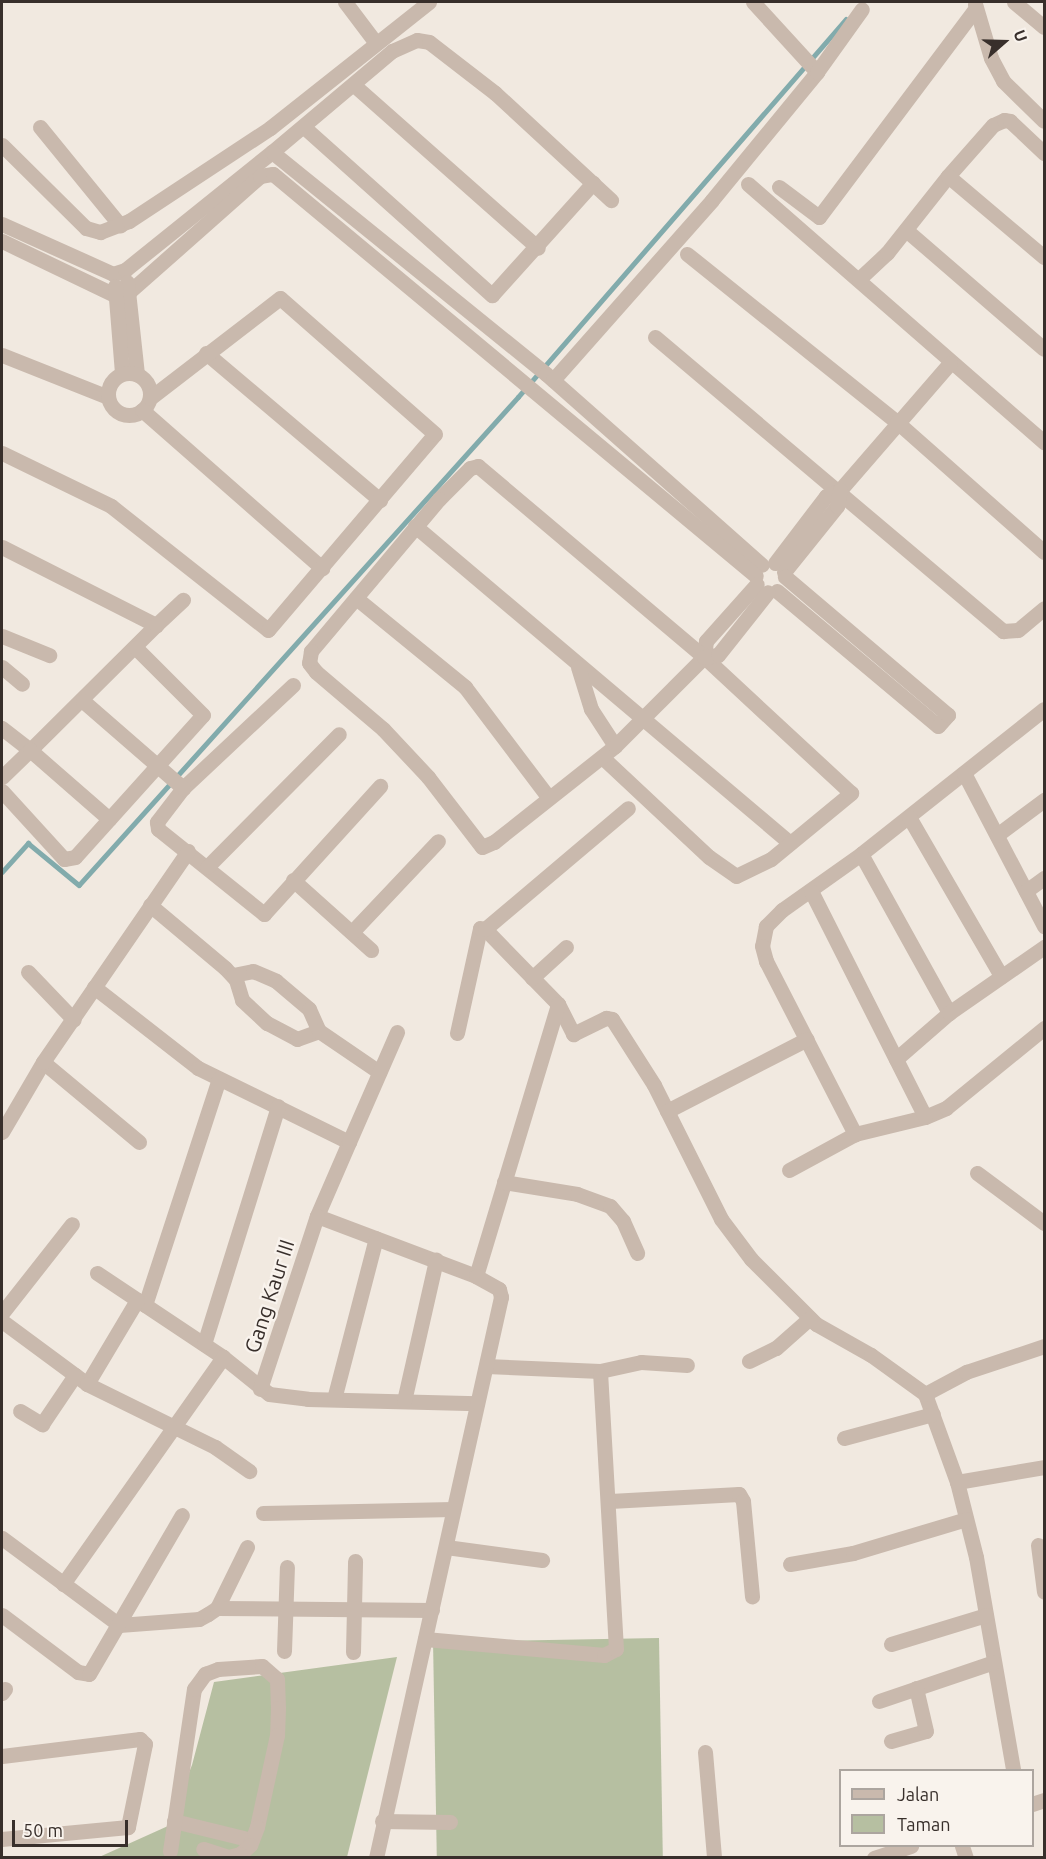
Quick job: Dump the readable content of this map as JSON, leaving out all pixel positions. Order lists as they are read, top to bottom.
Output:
{
  "streets": {
    "street": ["Gang Kaur III"]
  },
  "legend": ["Jalan", "Taman"],
  "scale_bar": "50 m",
  "north": "right"
}
